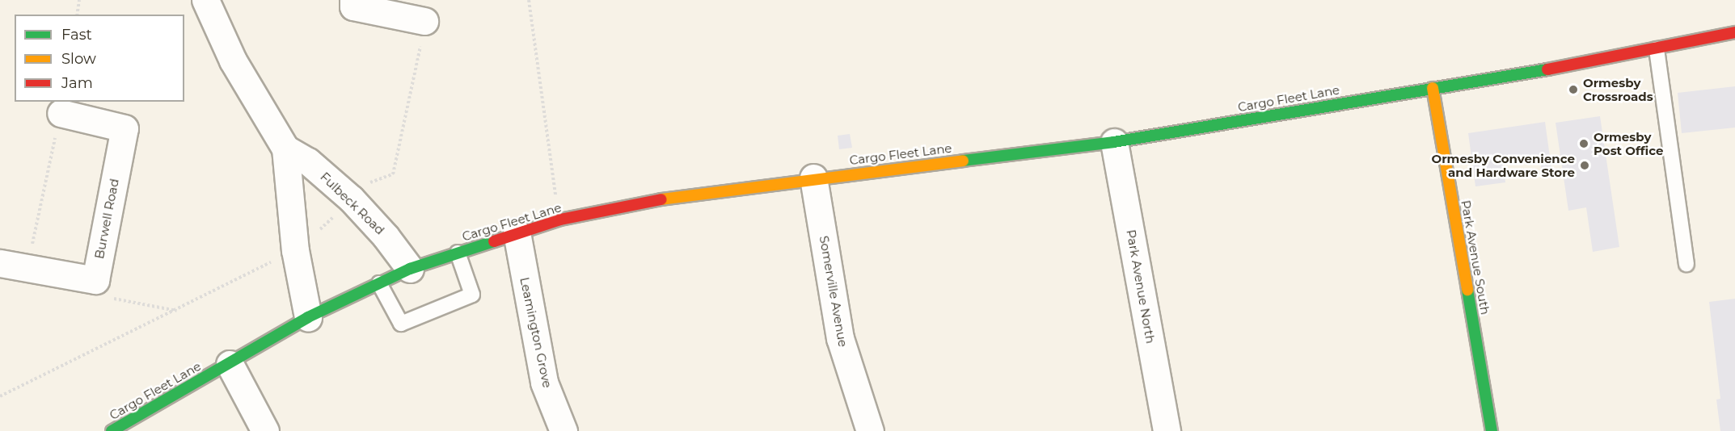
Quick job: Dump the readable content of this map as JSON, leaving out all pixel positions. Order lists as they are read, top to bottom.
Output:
{
  "streets": {
    "main road": ["Cargo Fleet Lane", "Park Avenue South"],
    "street": [
      "Fulbeck Road",
      "Burwell Road",
      "Park Avenue North",
      "Somerville Avenue",
      "Leamington Grove"
    ]
  },
  "crossings": [
    ["Cargo Fleet Lane", "Fulbeck Road"],
    ["Cargo Fleet Lane", "Park Avenue South"],
    ["Cargo Fleet Lane", "Park Avenue North"],
    ["Cargo Fleet Lane", "Somerville Avenue"],
    ["Cargo Fleet Lane", "Leamington Grove"]
  ],
  "places": ["Ormesby Crossroads", "Ormesby Post Office", "Ormesby Convenience and Hardware Store"],
  "legend": ["Fast", "Slow", "Jam"]
}
